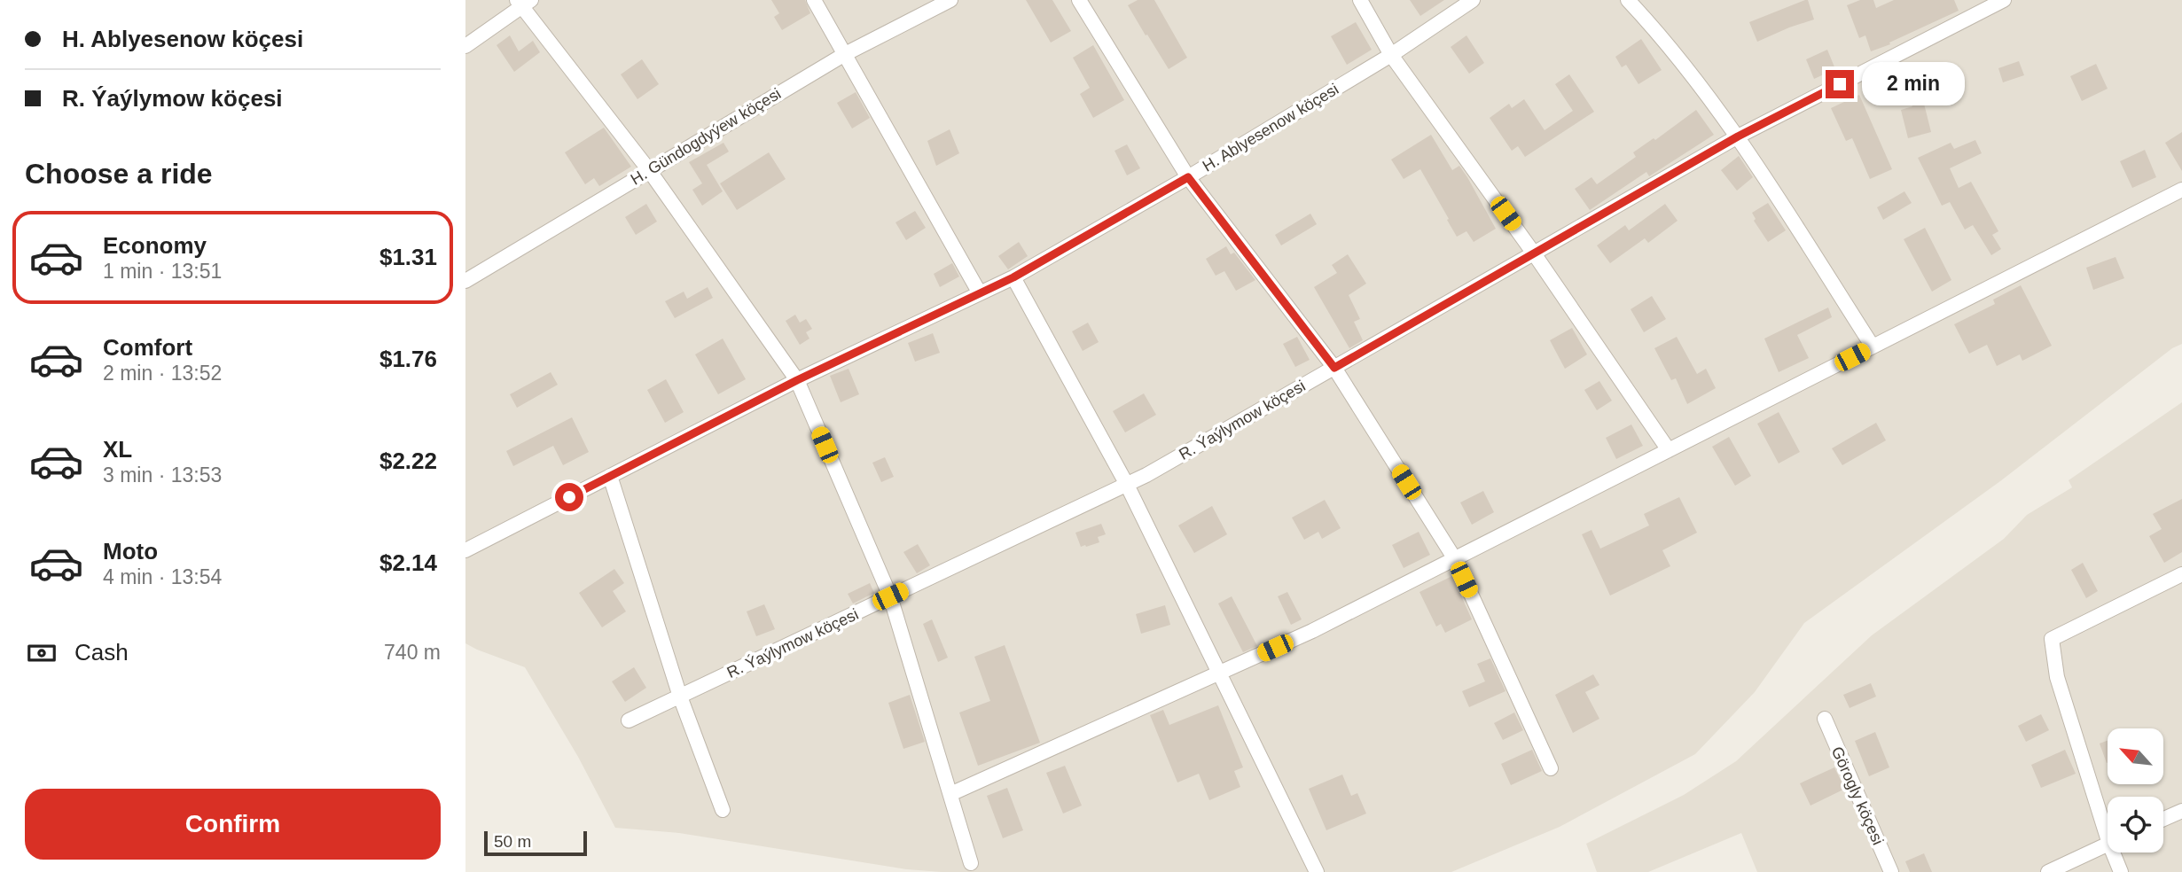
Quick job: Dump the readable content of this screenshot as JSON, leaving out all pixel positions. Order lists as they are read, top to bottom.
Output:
{
  "streets": {
    "street": [
      "H. Ablyesenow köçesi",
      "H. Gündogdyýew köçesi",
      "R. Ýaýlymow köçesi",
      "Görogly köçesi"
    ]
  },
  "scale_bar": "50 m",
  "north": "top left",
  "page": {
    "banner": ["H. Ablyesenow köçesi", "R. Ýaýlymow köçesi"],
    "bubble": "2 min",
    "heading": "Choose a ride",
    "list": [
      {
        "name": "Economy",
        "note": "1 min · 13:51",
        "value": "$1.31"
      },
      {
        "name": "Comfort",
        "note": "2 min · 13:52",
        "value": "$1.76"
      },
      {
        "name": "XL",
        "note": "3 min · 13:53",
        "value": "$2.22"
      },
      {
        "name": "Moto",
        "note": "4 min · 13:54",
        "value": "$2.14"
      }
    ],
    "pay": ["Cash", "740 m"],
    "buttons": "Confirm",
    "scale": "50 m"
  }
}
